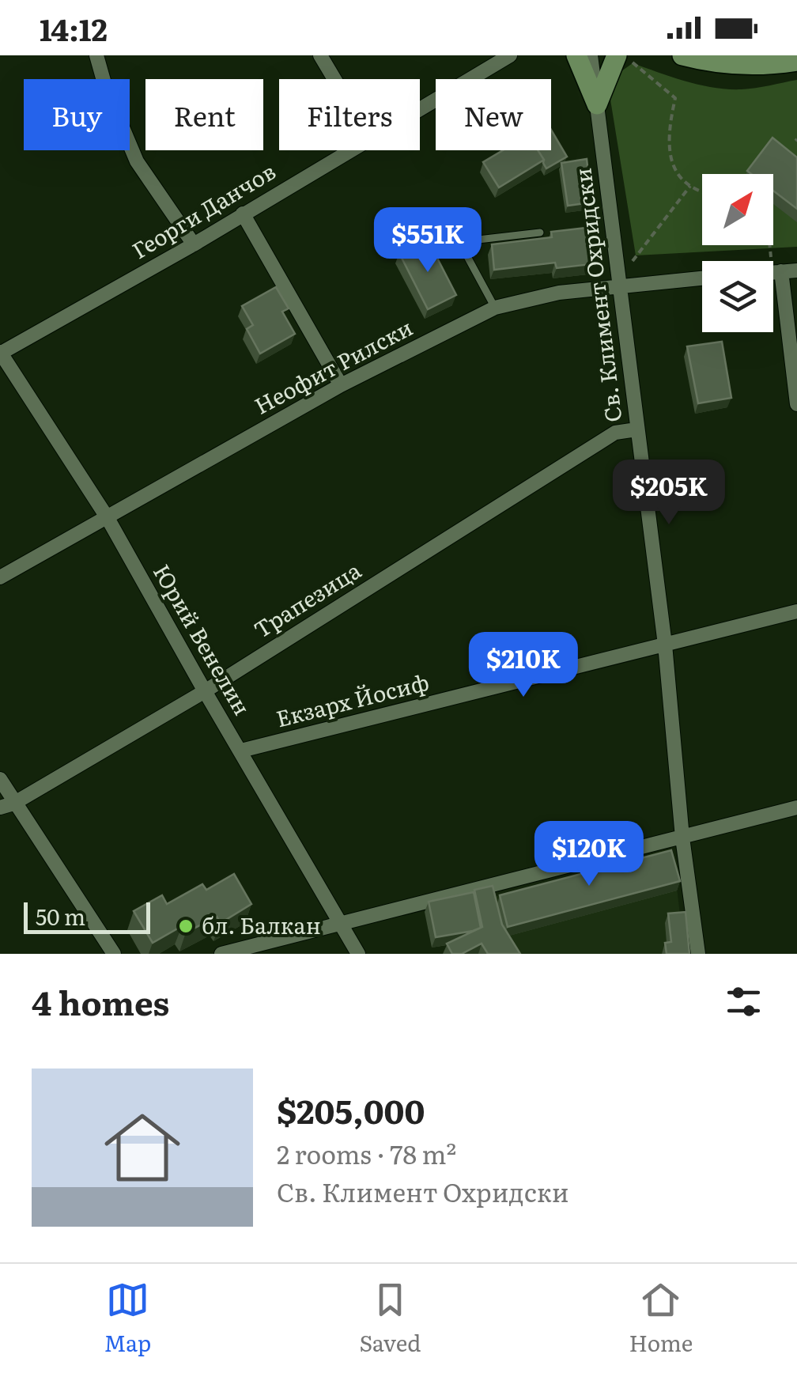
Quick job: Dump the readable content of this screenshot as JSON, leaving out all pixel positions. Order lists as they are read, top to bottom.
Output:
{
  "streets": {
    "street": [
      "Георги Данчов",
      "Св. Климент Охридски",
      "Неофит Рилски",
      "Трапезица",
      "Юрий Венелин",
      "Екзарх Йосиф"
    ]
  },
  "crossings": [
    ["Георги Данчов", "Юрий Венелин"],
    ["Св. Климент Охридски", "Неофит Рилски"],
    ["Св. Климент Охридски", "Трапезица"],
    ["Св. Климент Охридски", "Екзарх Йосиф"],
    ["Неофит Рилски", "Юрий Венелин"],
    ["Трапезица", "Юрий Венелин"],
    ["Юрий Венелин", "Екзарх Йосиф"]
  ],
  "places": ["бл. Балкан"],
  "scale_bar": "50 m",
  "north": "top right",
  "page": {
    "status": "14:12",
    "chip": [
      "Buy",
      "Rent",
      "Filters",
      "New"
    ],
    "price": [
      "$551K",
      "$205K",
      "$210K",
      "$120K"
    ],
    "scale": "50 m",
    "heading": "4 homes",
    "list": [
      {
        "name": "$205,000",
        "note": "2 rooms · 78 m² · Св. Климент Охридски"
      }
    ],
    "tabs": ["Map", "Saved", "Home"]
  }
}
